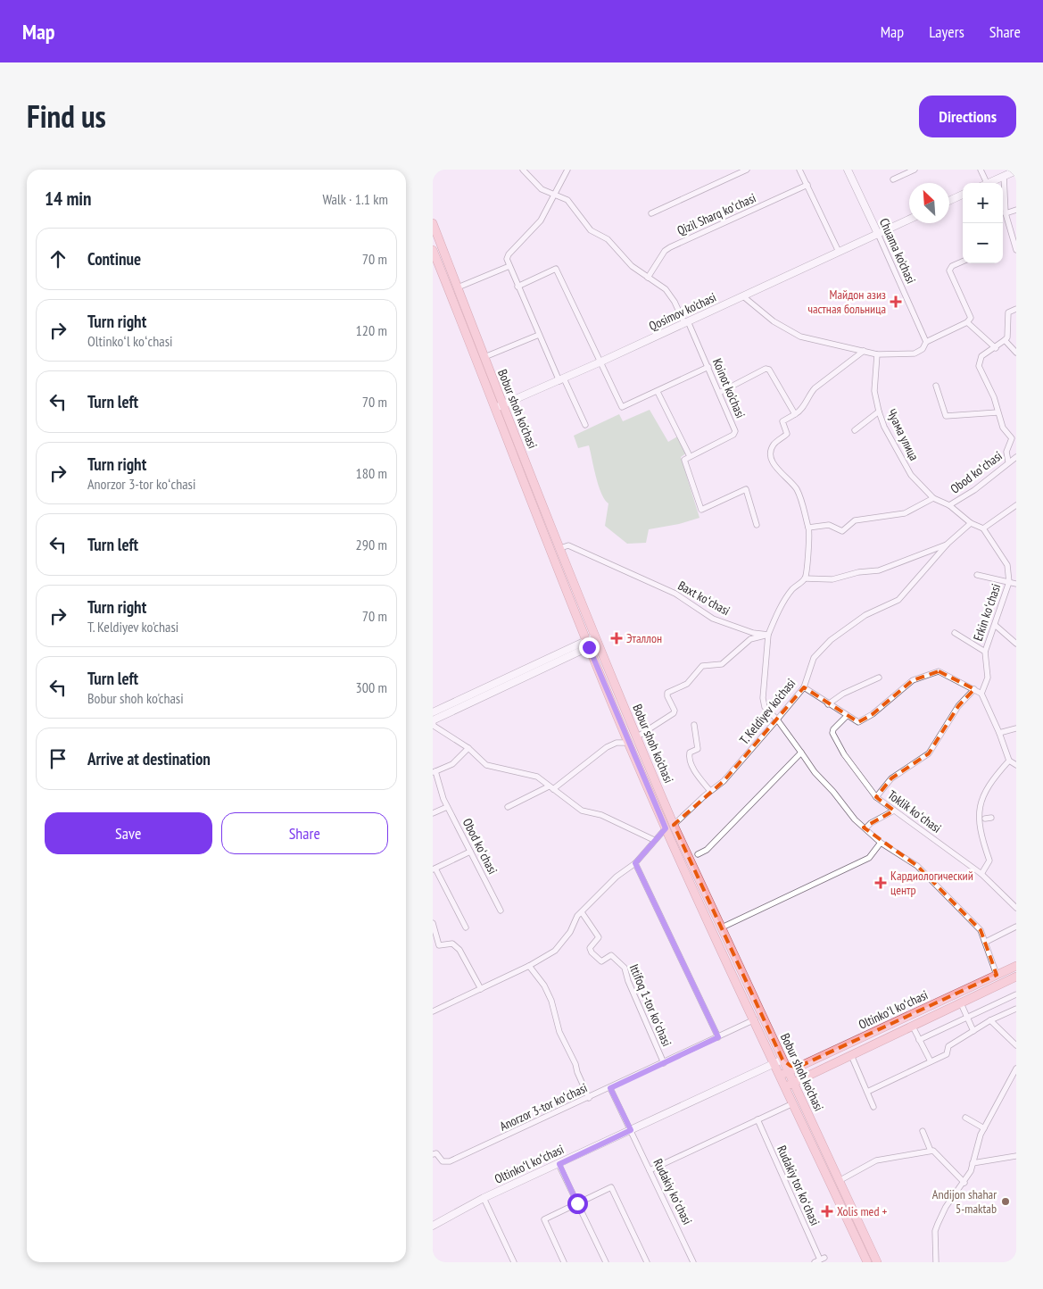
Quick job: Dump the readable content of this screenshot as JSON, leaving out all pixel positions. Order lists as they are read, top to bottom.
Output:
{
  "streets": {
    "main road": ["Bobur shoh ko'chasi", "Oltinkoʻl koʻchasi"],
    "street": [
      "Qizil Sharq koʻchasi",
      "Chuama ko'chasi",
      "Qosimov ko'chasi",
      "Koinot ko'chasi",
      "Чуама улица",
      "Obod koʻchasi",
      "Baxt koʻchasi",
      "Erkin koʻchasi",
      "T. Keldiyev ko'chasi",
      "Toklik koʻchasi",
      "Ittifoq 1-tor koʻchasi",
      "Anorzor 3-tor koʻchasi",
      "Rudakiy tor koʻchasi",
      "Rudakiy koʻchasi"
    ]
  },
  "crossings": [
    ["Qizil Sharq koʻchasi", "Koinot ko'chasi"],
    ["Chuama ko'chasi", "Qosimov ko'chasi"],
    ["Qosimov ko'chasi", "Koinot ko'chasi"],
    ["Qosimov ko'chasi", "Bobur shoh ko'chasi"],
    ["Bobur shoh ko'chasi", "Baxt koʻchasi"],
    ["Bobur shoh ko'chasi", "T. Keldiyev ko'chasi"],
    ["Bobur shoh ko'chasi", "Oltinkoʻl koʻchasi"],
    ["Bobur shoh ko'chasi", "Anorzor 3-tor koʻchasi"],
    ["Чуама улица", "Obod koʻchasi"],
    ["Чуама улица", "Erkin koʻchasi"],
    ["Чуама улица", "T. Keldiyev ko'chasi"],
    ["Ittifoq 1-tor koʻchasi", "Anorzor 3-tor koʻchasi"],
    ["Oltinkoʻl koʻchasi", "Rudakiy koʻchasi"],
    ["Anorzor 3-tor koʻchasi", "Rudakiy koʻchasi"]
  ],
  "places": {
    "health": [
      "Майдон азиз частная больница",
      "Эталлон",
      "Кардиологический центр",
      "Xolis med +"
    ],
    "other": ["Andijon shahar 5-maktab"]
  },
  "north": "top left",
  "page": {
    "header": "Map",
    "nav": ["Map", "Layers", "Share"],
    "title": "Find us",
    "buttons": [
      "Directions",
      ["Save", "Share"]
    ],
    "heading": ["14 min", "Walk · 1.1 km"],
    "map_buttons": ["+", "−"],
    "list": [
      ["Continue", "70 m"],
      ["Turn right", "Oltinkoʻl koʻchasi", "120 m"],
      ["Turn left", "70 m"],
      ["Turn right", "Anorzor 3-tor koʻchasi", "180 m"],
      ["Turn left", "290 m"],
      ["Turn right", "T. Keldiyev ko'chasi", "70 m"],
      ["Turn left", "Bobur shoh ko'chasi", "300 m"],
      "Arrive at destination"
    ]
  }
}
